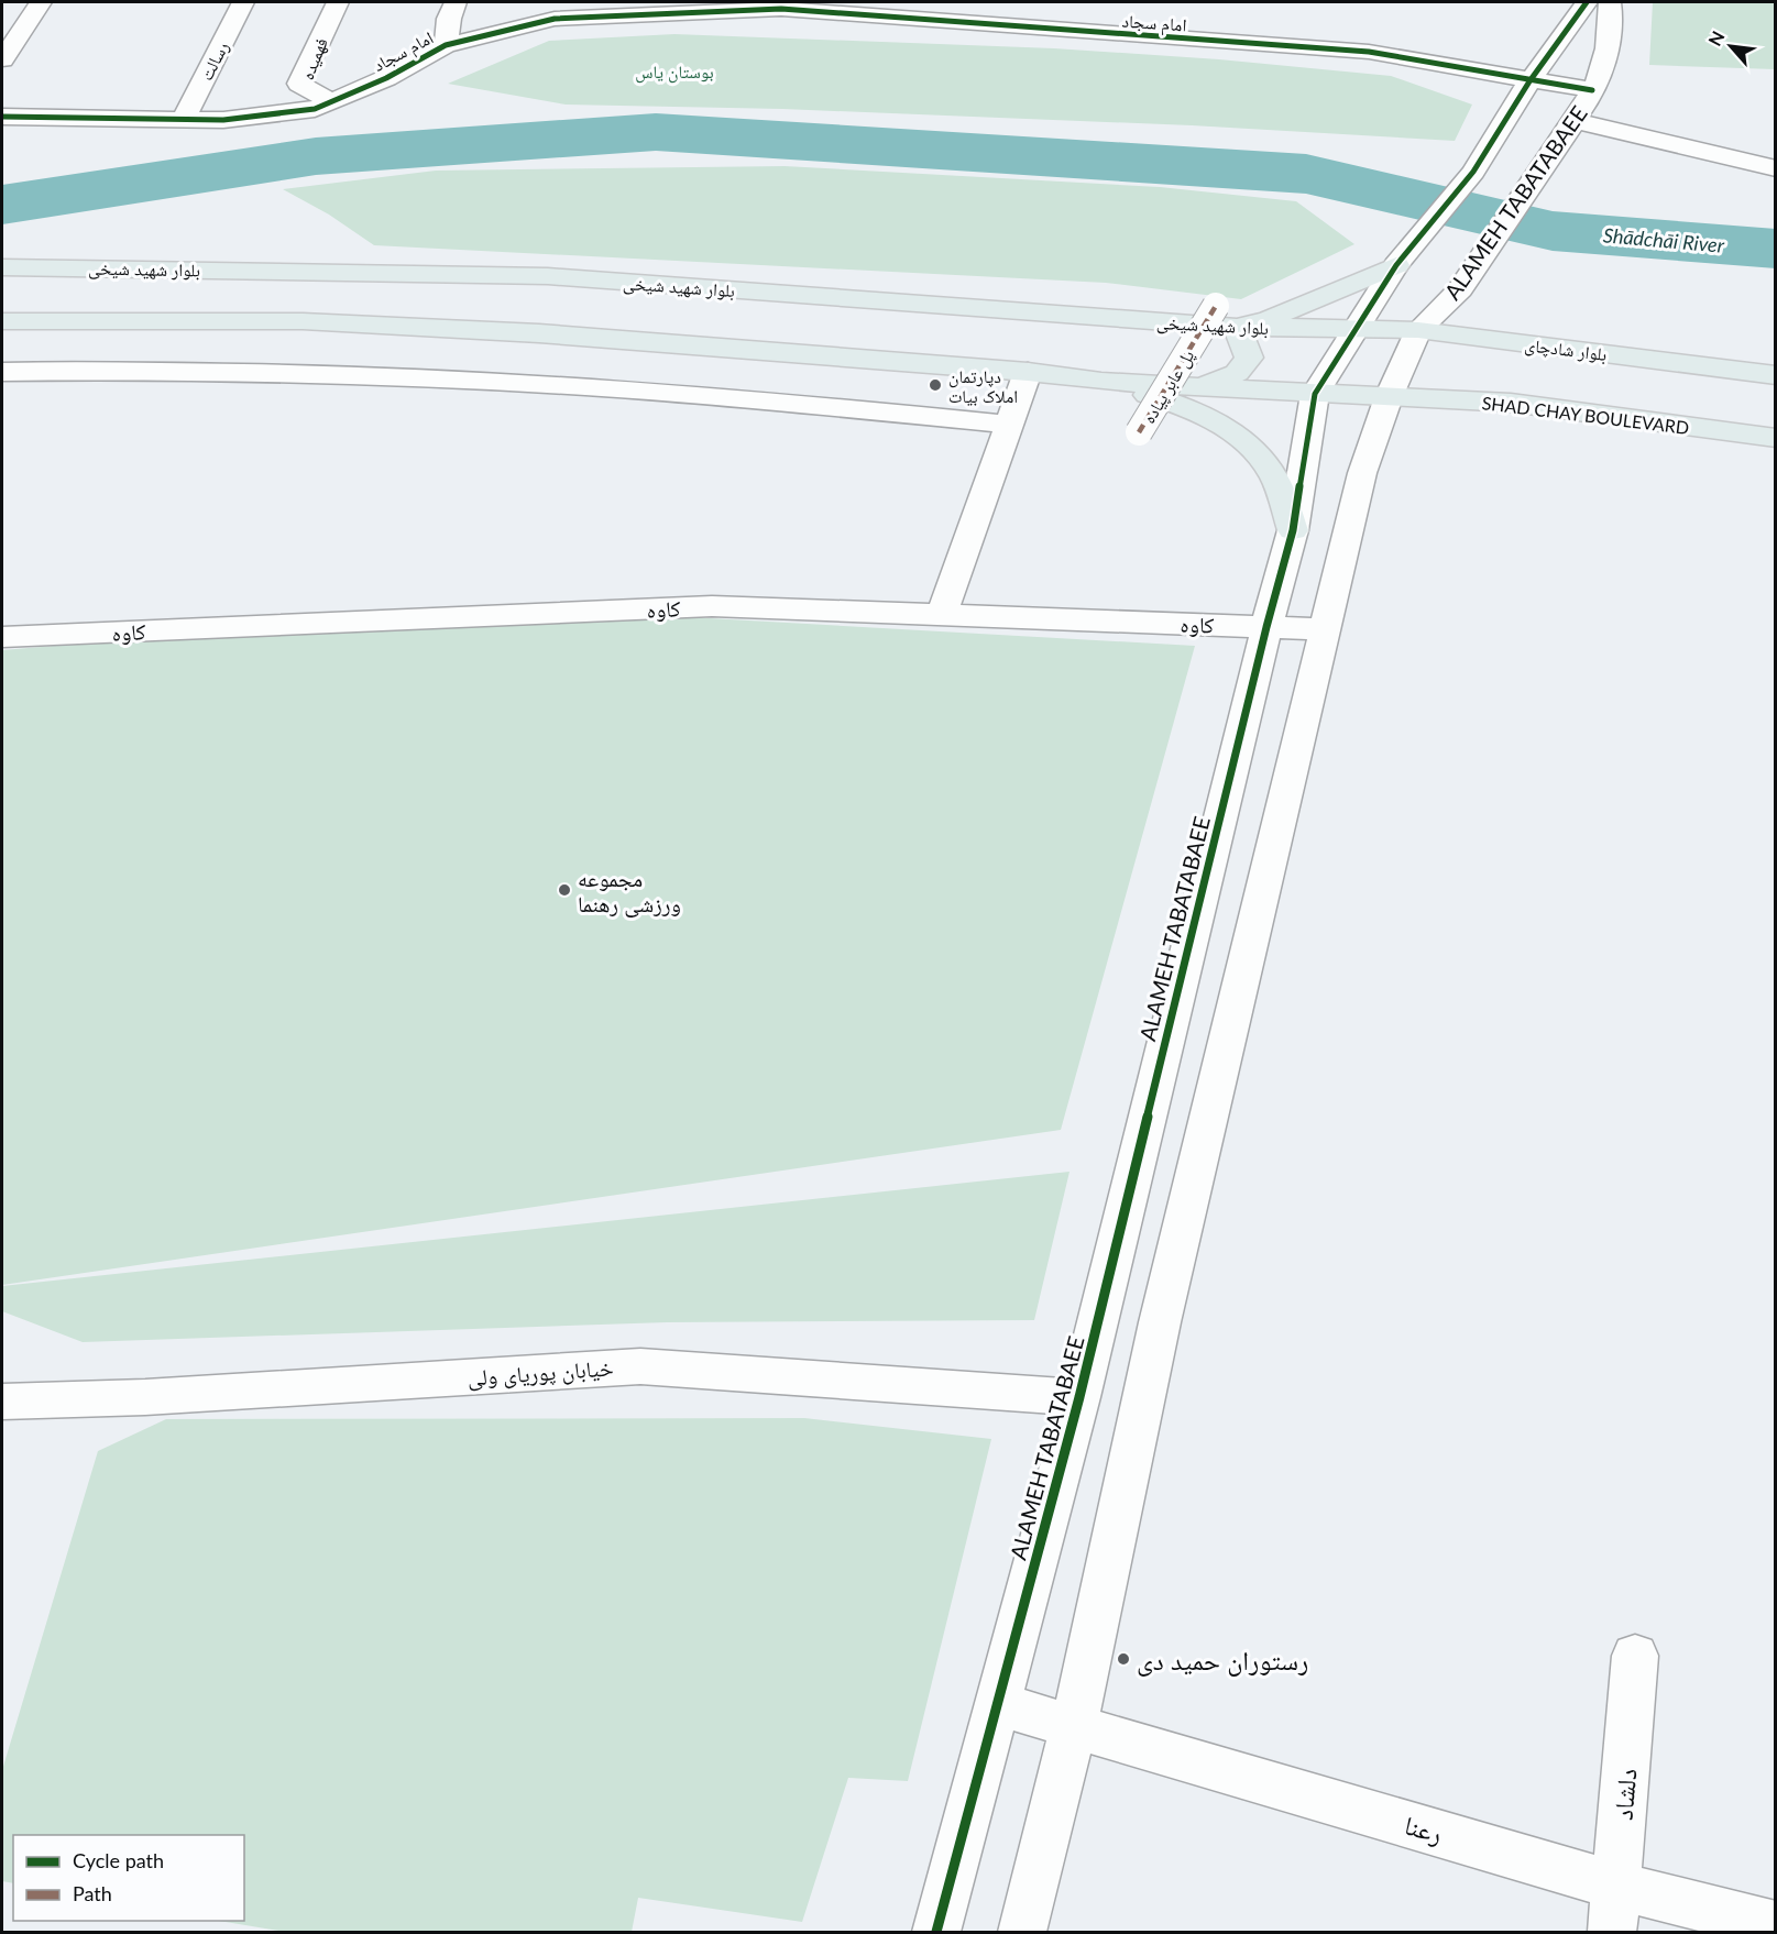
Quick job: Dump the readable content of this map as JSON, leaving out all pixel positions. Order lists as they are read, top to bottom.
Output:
{
  "streets": {
    "main road": ["بلوار شهید شیخی", "بلوار شادچای", "SHAD CHAY BOULEVARD"],
    "street": [
      "امام سجاد",
      "فهمیده",
      "رسالت",
      "ALAMEH TABATABAEE",
      "پل عابر پیاده",
      "کاوه",
      "خیابان پوریای ولی",
      "دلشاد",
      "رعنا"
    ]
  },
  "crossings": [
    ["امام سجاد", "فهمیده"],
    ["امام سجاد", "رسالت"],
    ["امام سجاد", "ALAMEH TABATABAEE"],
    ["ALAMEH TABATABAEE", "بلوار شهید شیخی"],
    ["ALAMEH TABATABAEE", "بلوار شادچای"],
    ["ALAMEH TABATABAEE", "SHAD CHAY BOULEVARD"],
    ["ALAMEH TABATABAEE", "کاوه"],
    ["ALAMEH TABATABAEE", "خیابان پوریای ولی"],
    ["ALAMEH TABATABAEE", "رعنا"],
    ["بلوار شهید شیخی", "بلوار شادچای"],
    ["دلشاد", "رعنا"]
  ],
  "water": ["Shādchāi River"],
  "parks": ["بوستان یاس"],
  "places": ["دپارتمان املاک بیات", "مجموعه ورزشی رهنما", "رستوران حمید دی"],
  "legend": ["Cycle path", "Path"],
  "north": "top left"
}
